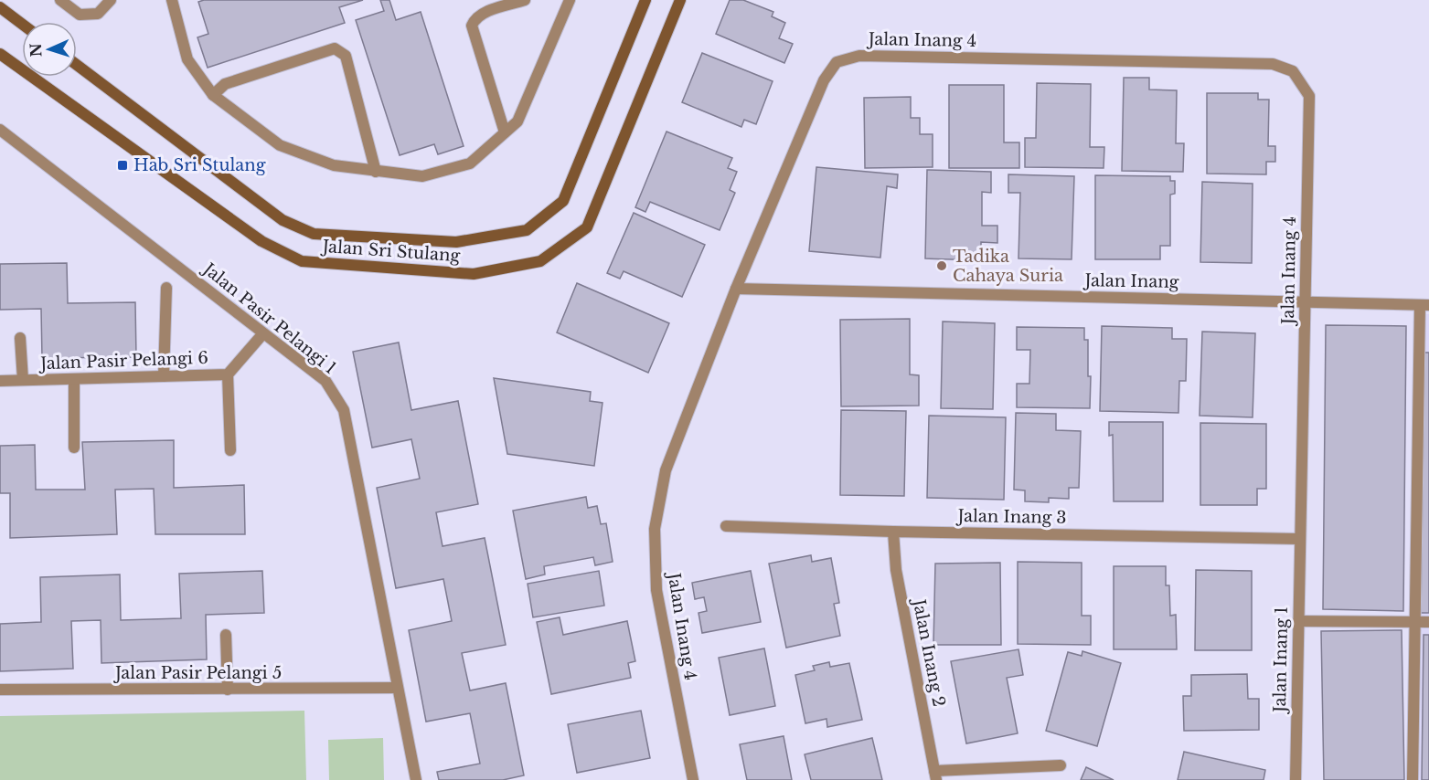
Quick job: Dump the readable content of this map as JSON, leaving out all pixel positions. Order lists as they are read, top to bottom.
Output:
{
  "streets": {
    "street": [
      "Jalan Inang 4",
      "Jalan Sri Stulang",
      "Jalan Inang",
      "Jalan Pasir Pelangi 1",
      "Jalan Pasir Pelangi 6",
      "Jalan Inang 3",
      "Jalan Inang 2",
      "Jalan Inang 1",
      "Jalan Pasir Pelangi 5"
    ]
  },
  "crossings": [
    ["Jalan Inang 4", "Jalan Inang"],
    ["Jalan Inang 4", "Jalan Inang 3"],
    ["Jalan Inang 4", "Jalan Inang 1"],
    ["Jalan Pasir Pelangi 1", "Jalan Pasir Pelangi 6"],
    ["Jalan Pasir Pelangi 1", "Jalan Pasir Pelangi 5"],
    ["Jalan Inang 3", "Jalan Inang 2"],
    ["Jalan Inang 3", "Jalan Inang 1"]
  ],
  "places": {
    "transit": ["Hab Sri Stulang"],
    "other": ["Tadika Cahaya Suria"]
  },
  "north": "left"
}
